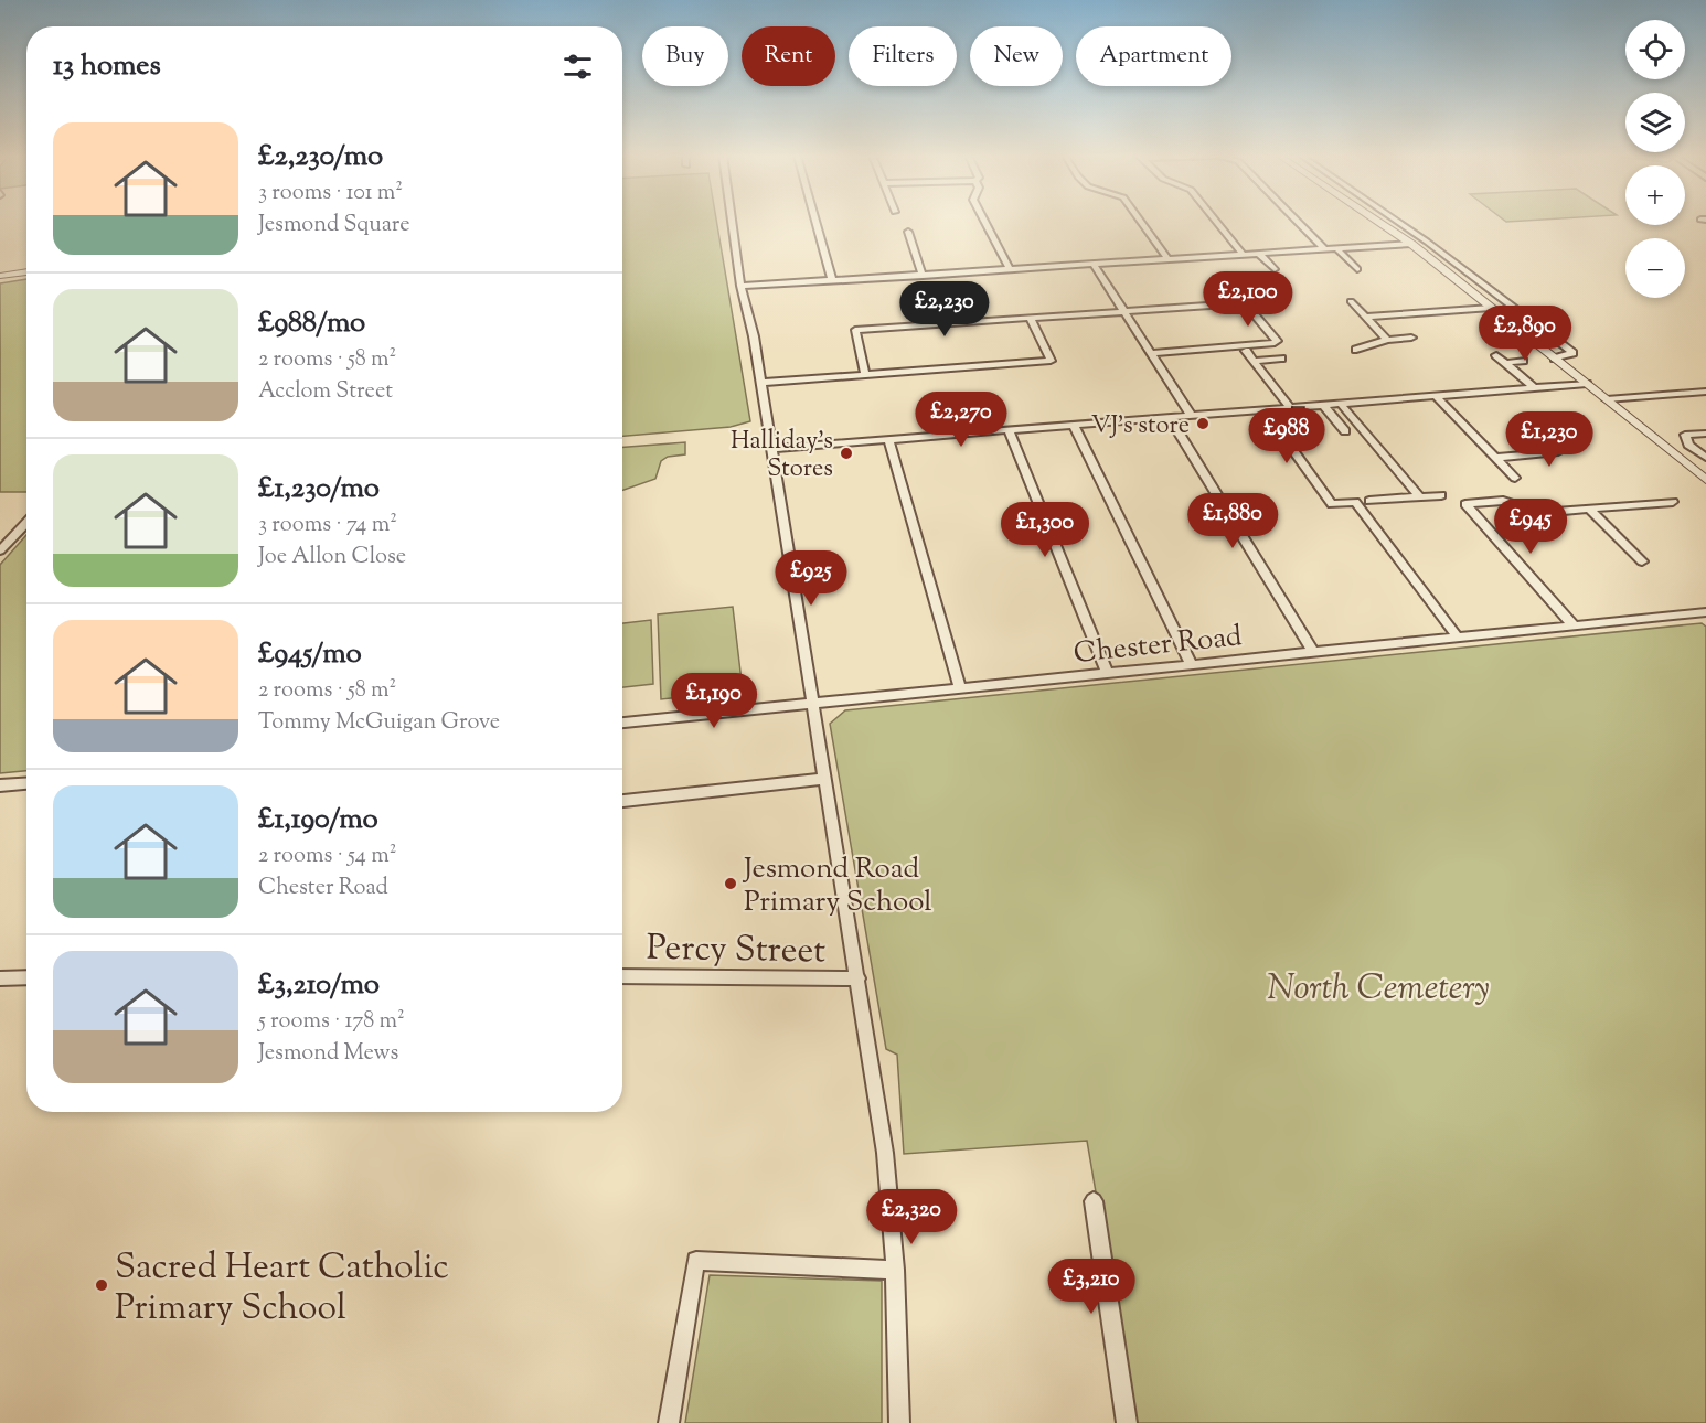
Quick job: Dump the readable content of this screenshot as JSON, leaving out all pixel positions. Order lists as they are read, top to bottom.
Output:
{
  "streets": {
    "street": ["Chester Road", "Percy Street"]
  },
  "parks": ["North Cemetery"],
  "places": [
    "VJ's store",
    "Halliday's Stores",
    "Jesmond Road Primary School",
    "Sacred Heart Catholic Primary School"
  ],
  "page": {
    "map_buttons": ["+", "−"],
    "chip": [
      "Buy",
      "Rent",
      "Filters",
      "New",
      "Apartment"
    ],
    "heading": "13 homes",
    "list": [
      {
        "name": "£2,230/mo",
        "note": "3 rooms · 101 m² · Jesmond Square"
      },
      {
        "name": "£988/mo",
        "note": "2 rooms · 58 m² · Acclom Street"
      },
      {
        "name": "£1,230/mo",
        "note": "3 rooms · 74 m² · Joe Allon Close"
      },
      {
        "name": "£945/mo",
        "note": "2 rooms · 58 m² · Tommy McGuigan Grove"
      },
      {
        "name": "£1,190/mo",
        "note": "2 rooms · 54 m² · Chester Road"
      },
      {
        "name": "£3,210/mo",
        "note": "5 rooms · 178 m² · Jesmond Mews"
      }
    ],
    "price": [
      "£2,100",
      "£2,230",
      "£2,890",
      "£2,270",
      "£988",
      "£1,230",
      "£1,880",
      "£945",
      "£1,300",
      "£925",
      "£1,190",
      "£2,320",
      "£3,210"
    ]
  }
}
